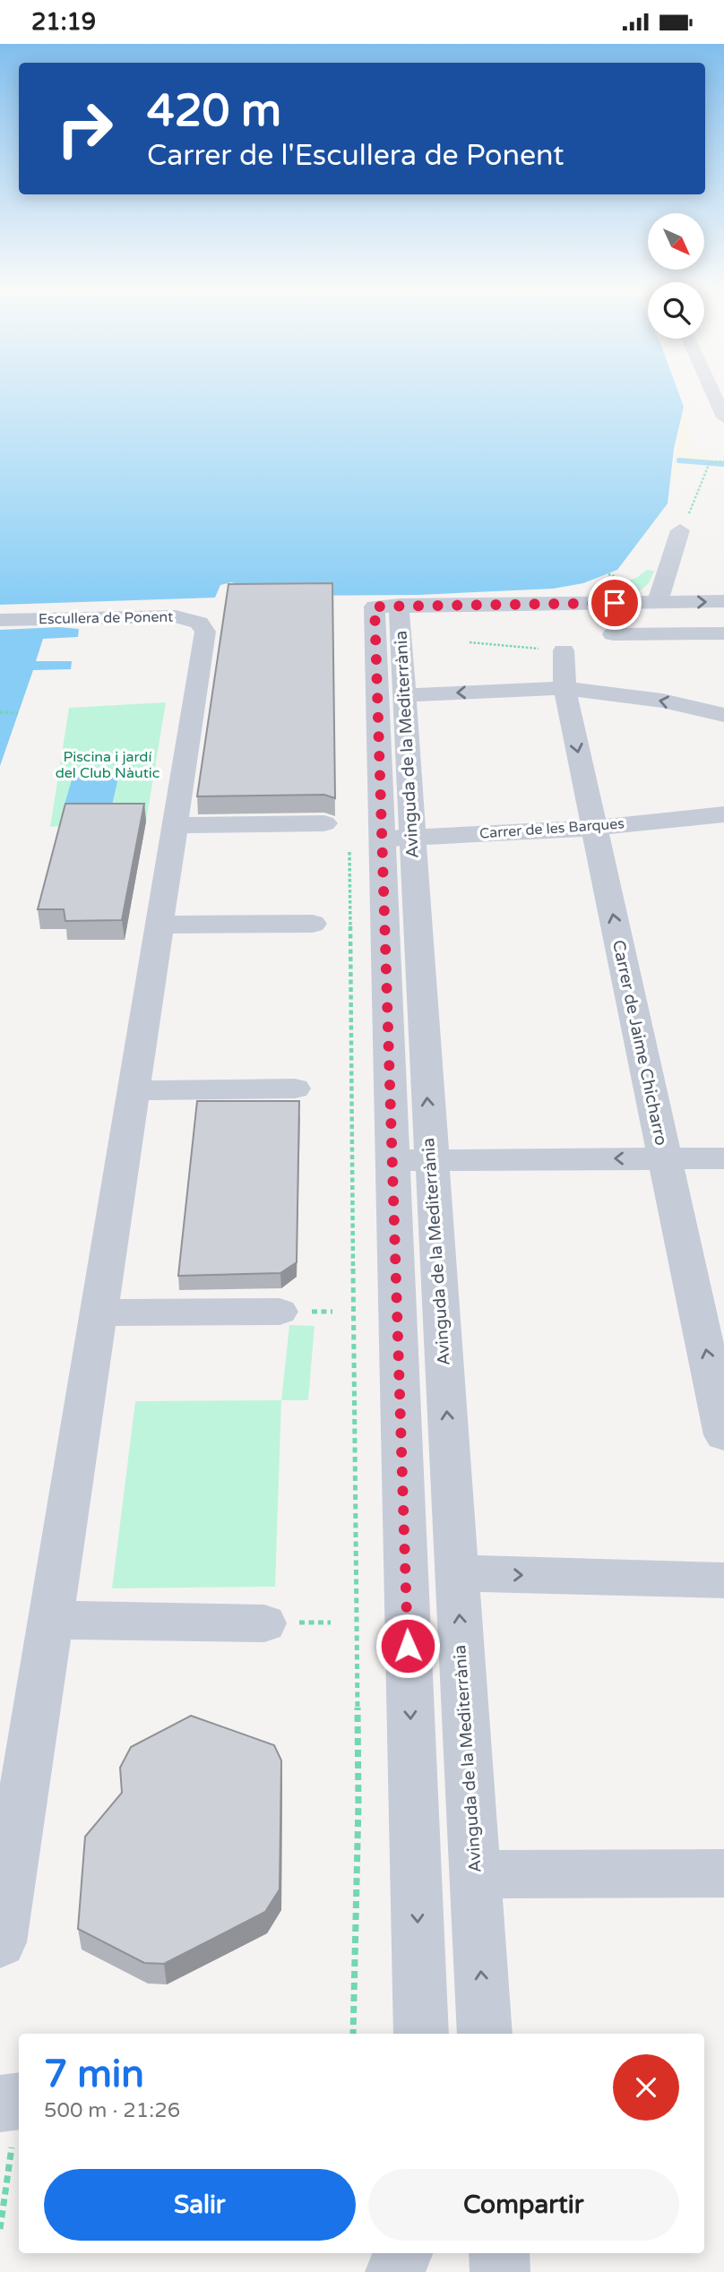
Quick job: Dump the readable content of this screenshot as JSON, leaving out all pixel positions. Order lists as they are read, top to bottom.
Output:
{
  "streets": {
    "street": [
      "Escullera de Ponent",
      "Avinguda de la Mediterrània",
      "Carrer de les Barques",
      "Carrer de Jaime Chicharro"
    ]
  },
  "crossings": [
    ["Avinguda de la Mediterrània", "Carrer de les Barques"],
    ["Carrer de les Barques", "Carrer de Jaime Chicharro"]
  ],
  "parks": ["Piscina i jardí del Club Nàutic"],
  "north": "bottom right",
  "page": {
    "status": "21:19",
    "turn": ["420 m", "Carrer de l'Escullera de Ponent"],
    "heading": ["7 min", "500 m · 21:26"],
    "buttons": ["Salir", "Compartir"]
  }
}
